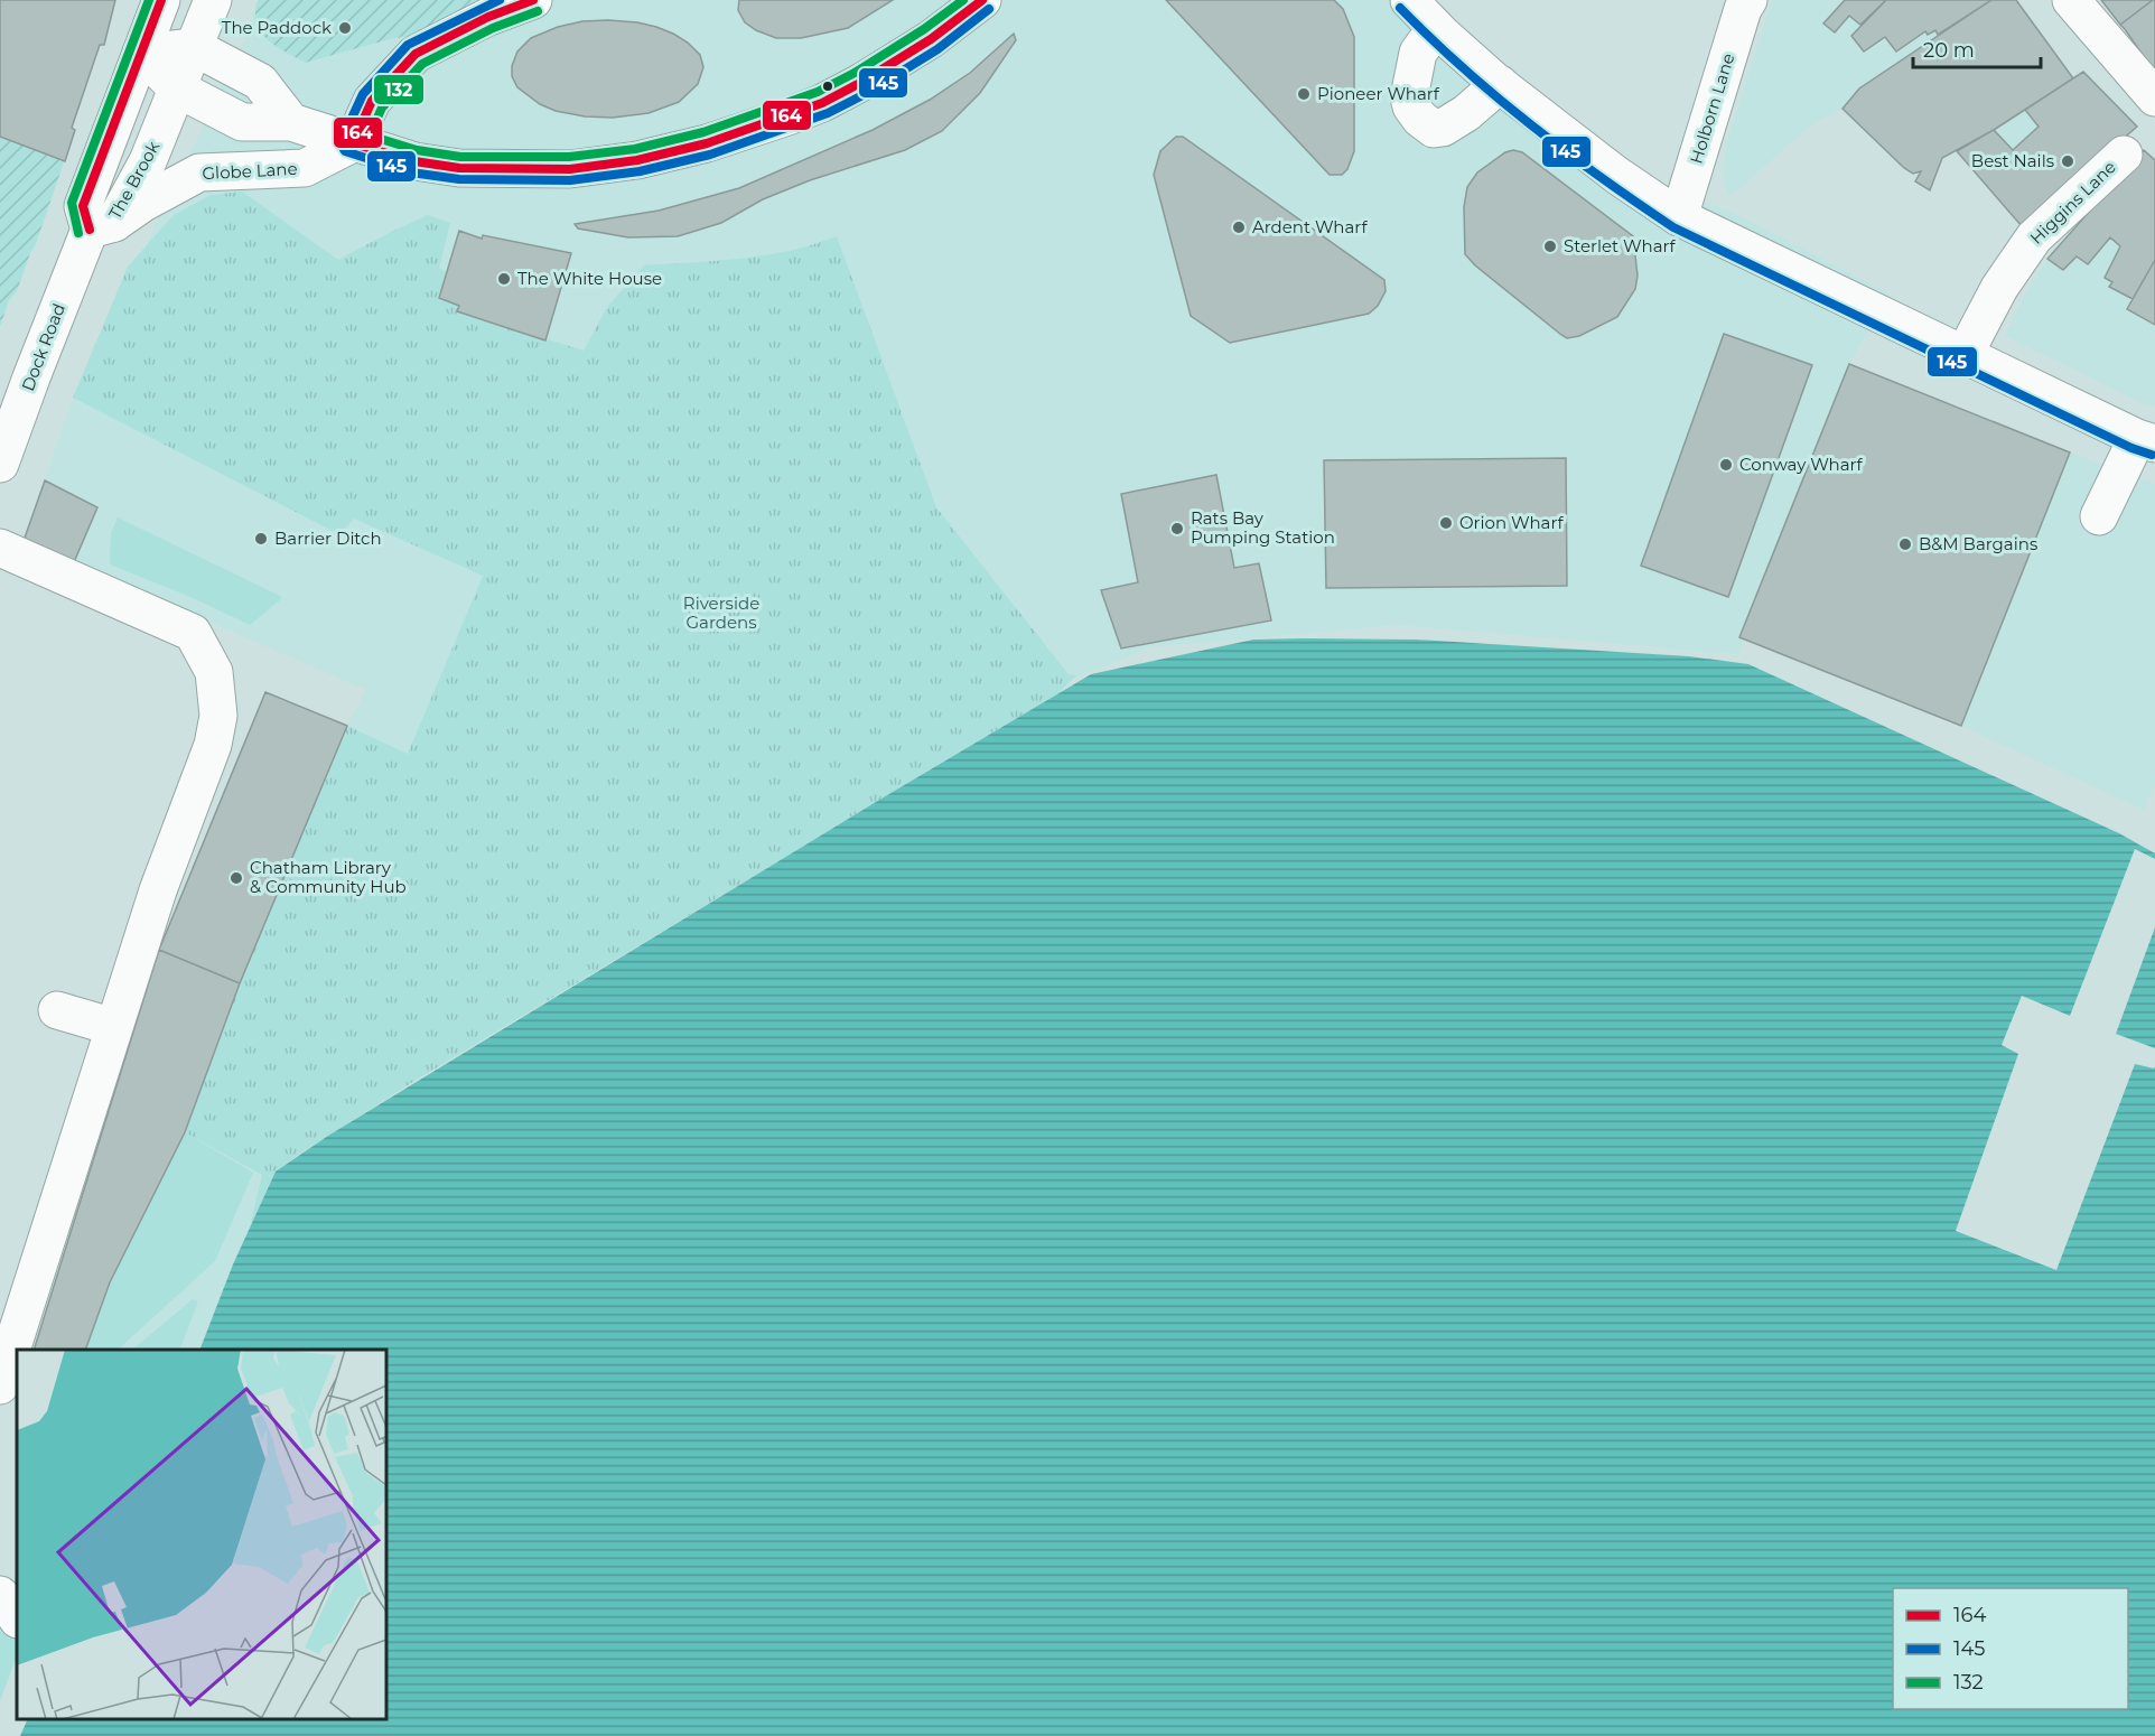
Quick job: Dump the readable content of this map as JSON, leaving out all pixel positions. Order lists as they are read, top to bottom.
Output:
{
  "streets": {
    "street": [
      "Holborn Lane",
      "Globe Lane",
      "The Brook",
      "Higgins Lane",
      "Dock Road"
    ]
  },
  "crossings": [
    ["Globe Lane", "The Brook"],
    ["Globe Lane", "Dock Road"],
    ["The Brook", "Dock Road"]
  ],
  "parks": ["Riverside Gardens"],
  "places": [
    "The Paddock",
    "Pioneer Wharf",
    "Best Nails",
    "Ardent Wharf",
    "Sterlet Wharf",
    "The White House",
    "Conway Wharf",
    "Orion Wharf",
    "Rats Bay Pumping Station",
    "Barrier Ditch",
    "B&M Bargains",
    "Chatham Library & Community Hub"
  ],
  "lines": ["transit line 164", "transit line 145", "transit line 132"],
  "legend": ["164", "145", "132"],
  "scale_bar": "20 m"
}
